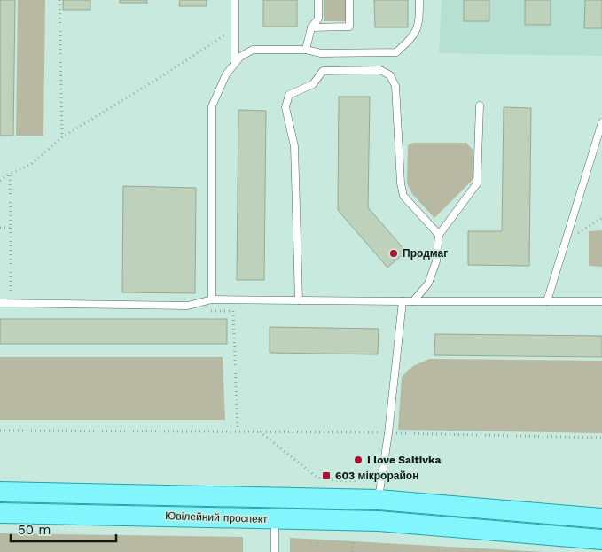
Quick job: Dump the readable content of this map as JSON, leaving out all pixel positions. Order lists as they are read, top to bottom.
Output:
{
  "streets": {
    "main road": ["Ювілейний проспект"]
  },
  "places": {
    "other": ["Продмаг", "I love Saltivka"],
    "transit": ["603 мікрорайон"]
  },
  "scale_bar": "50 m"
}
